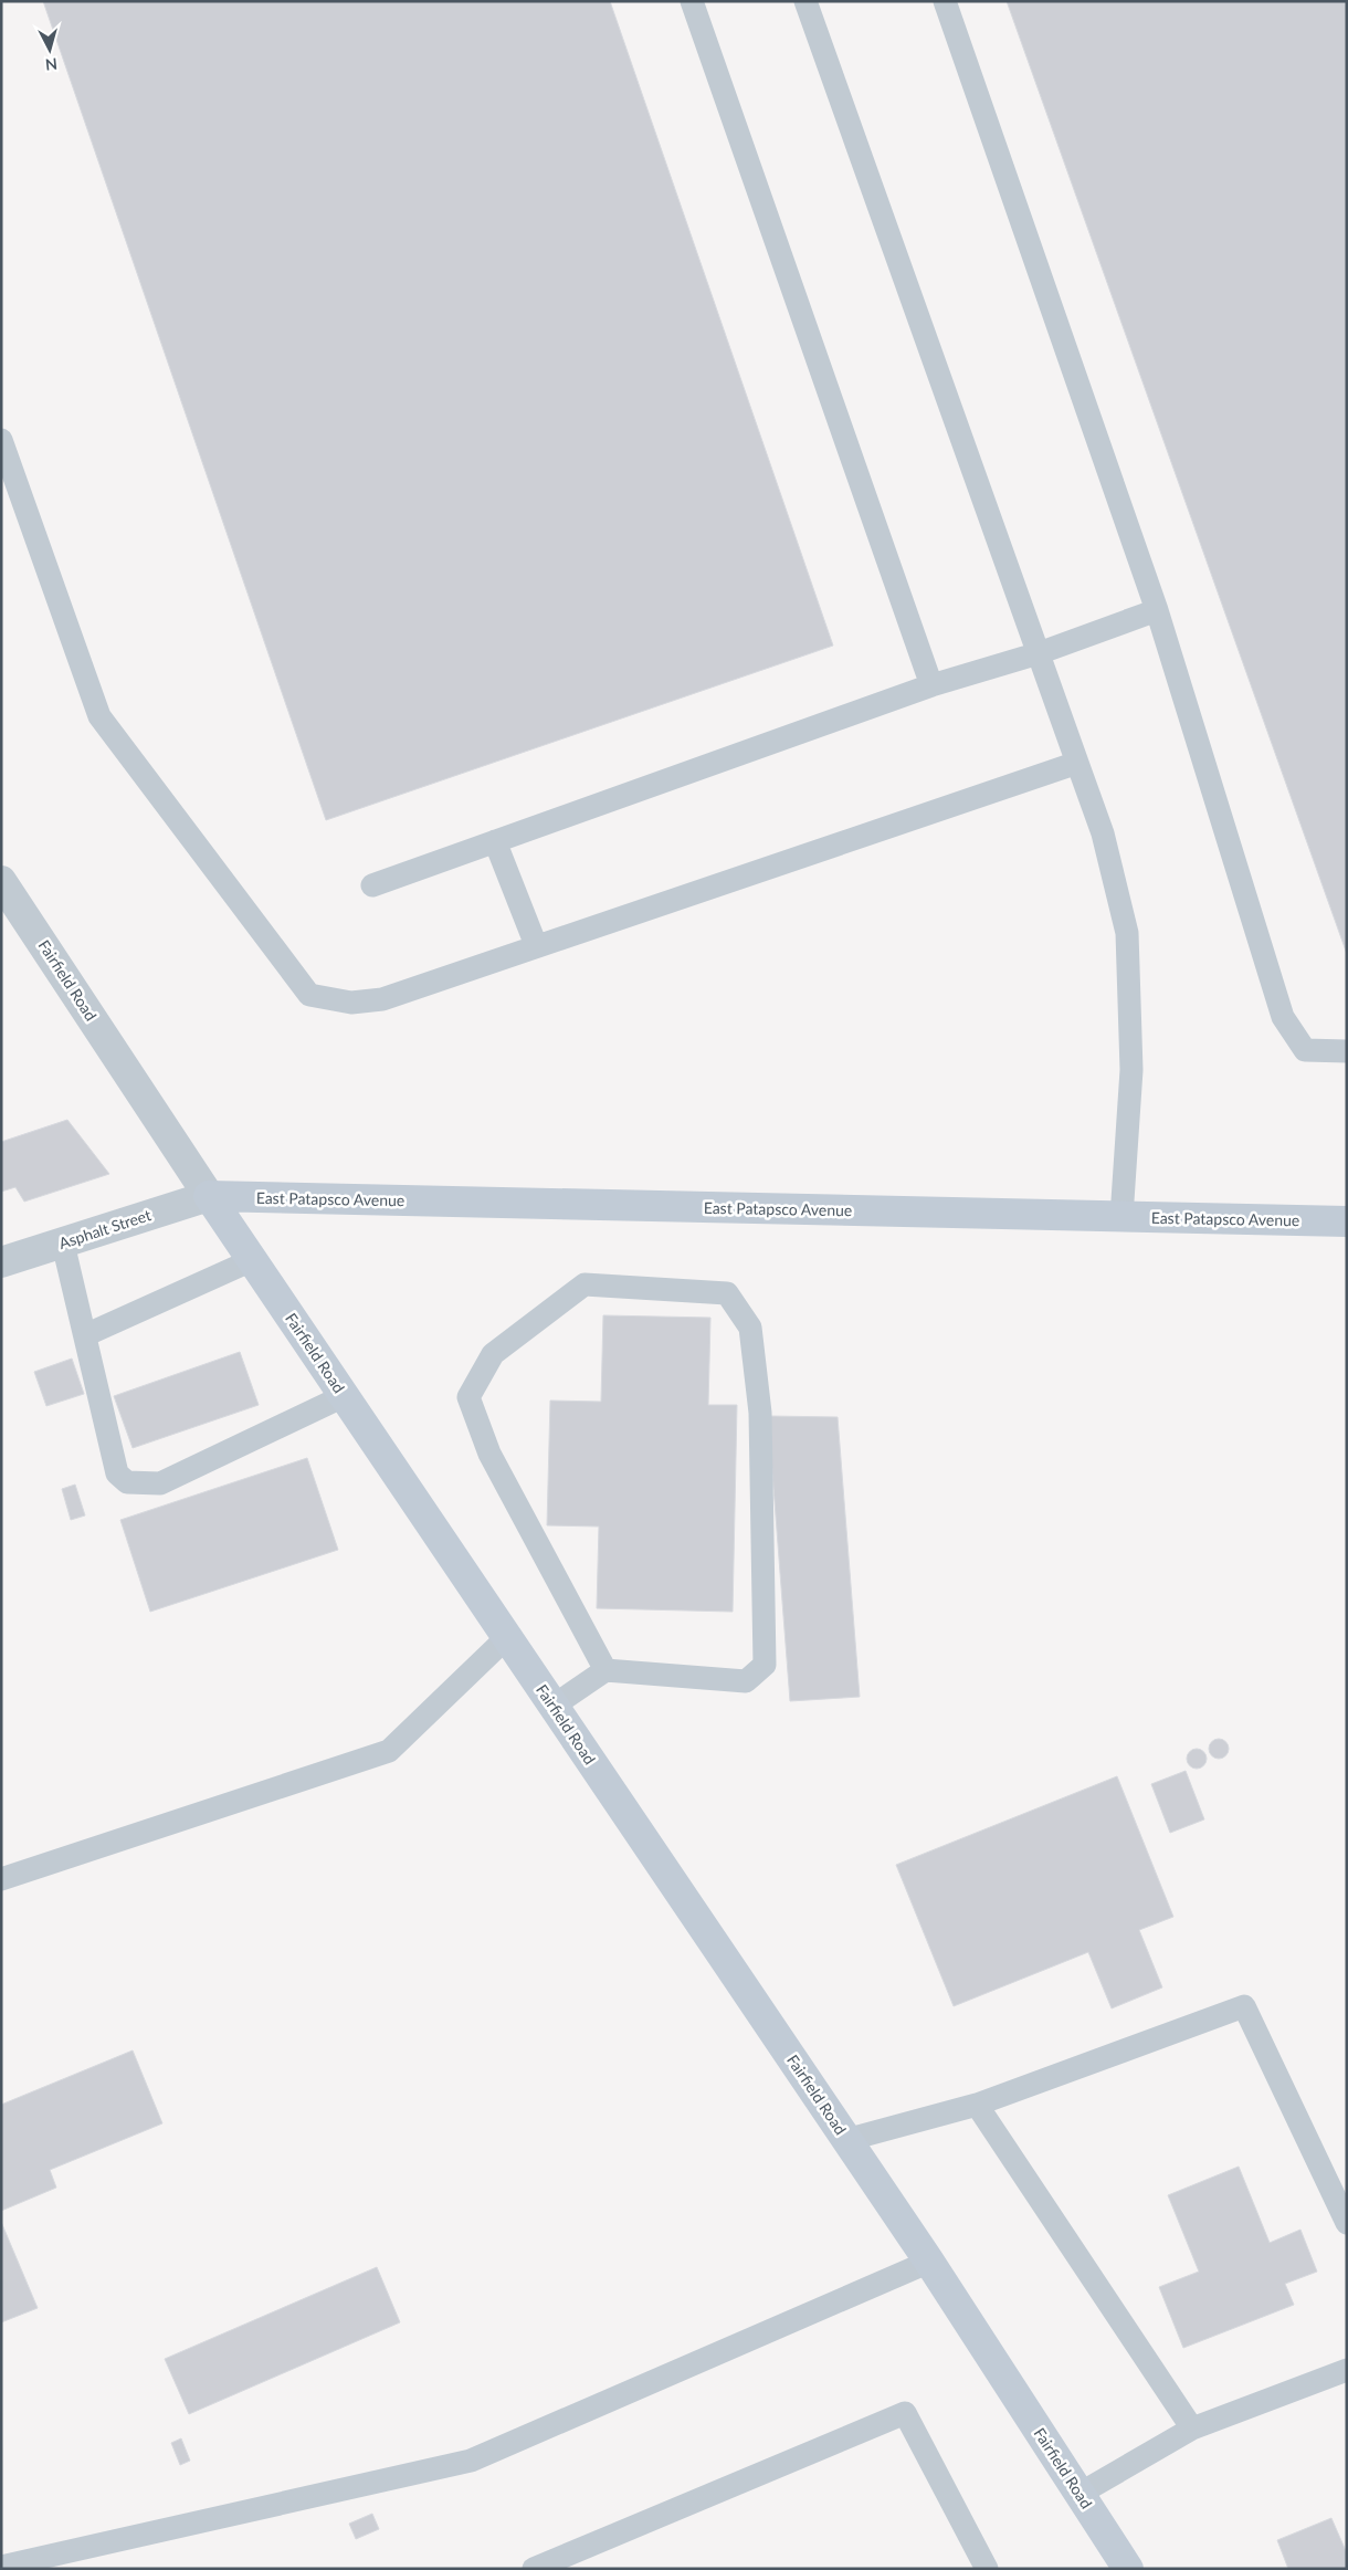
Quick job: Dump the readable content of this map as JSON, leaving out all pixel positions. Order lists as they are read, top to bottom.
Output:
{
  "streets": {
    "street": ["Fairfield Road", "East Patapsco Avenue", "Asphalt Street"]
  },
  "crossings": [
    ["Fairfield Road", "East Patapsco Avenue"],
    ["Fairfield Road", "Asphalt Street"],
    ["East Patapsco Avenue", "Asphalt Street"]
  ],
  "north": "bottom"
}
